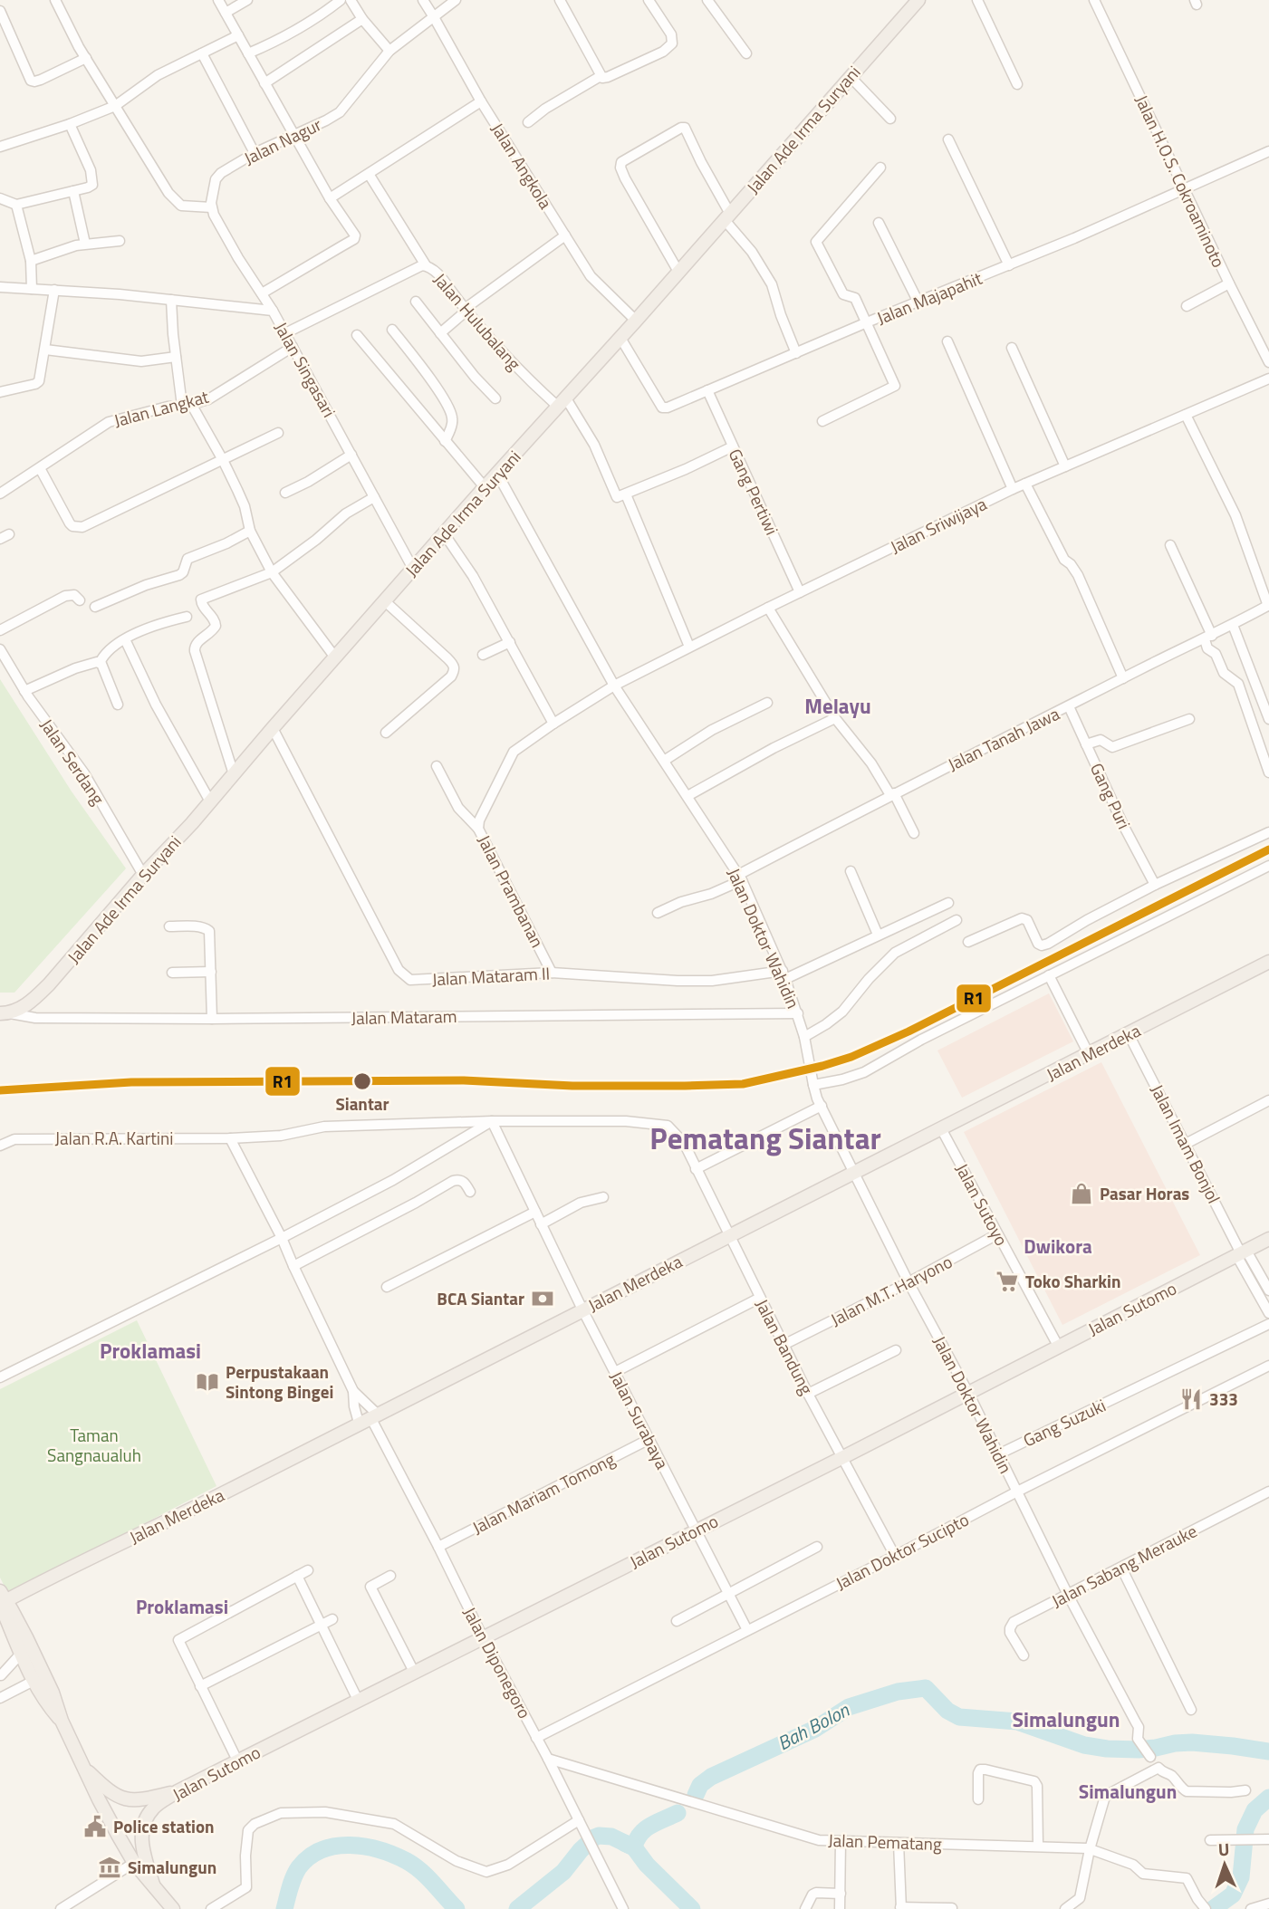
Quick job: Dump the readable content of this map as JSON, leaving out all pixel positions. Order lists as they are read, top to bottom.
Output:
{
  "streets": {
    "main road": ["Jalan Ade Irma Suryani", "Jalan Merdeka", "Jalan Sutomo"],
    "street": [
      "Jalan Nagur",
      "Jalan Angkola",
      "Jalan H.O.S. Cokroaminoto",
      "Jalan Majapahit",
      "Jalan Hulubalang",
      "Jalan Singasari",
      "Jalan Langkat",
      "Gang Pertiwi",
      "Jalan Sriwijaya",
      "Jalan Tanah Jawa",
      "Jalan Serdang",
      "Gang Puri",
      "Jalan Prambanan",
      "Jalan Doktor Wahidin",
      "Jalan Mataram II",
      "Jalan Mataram",
      "Jalan R.A. Kartini",
      "Jalan Imam Bonjol",
      "Jalan Sutoyo",
      "Jalan M.T. Haryono",
      "Jalan Bandung",
      "Jalan Surabaya",
      "Gang Suzuki",
      "Jalan Mariam Tomong",
      "Jalan Doktor Sucipto",
      "Jalan Sabang Merauke",
      "Jalan Diponegoro",
      "Jalan Pematang"
    ]
  },
  "crossings": [
    ["Jalan Ade Irma Suryani", "Jalan Angkola"],
    ["Jalan Ade Irma Suryani", "Jalan Majapahit"],
    ["Jalan Ade Irma Suryani", "Jalan Hulubalang"],
    ["Jalan Ade Irma Suryani", "Jalan Singasari"],
    ["Jalan Ade Irma Suryani", "Jalan Serdang"],
    ["Jalan Ade Irma Suryani", "Jalan Doktor Wahidin"],
    ["Jalan Ade Irma Suryani", "Jalan Mataram II"],
    ["Jalan Ade Irma Suryani", "Jalan Mataram"],
    ["Jalan Nagur", "Jalan Angkola"],
    ["Jalan H.O.S. Cokroaminoto", "Jalan Majapahit"],
    ["Jalan Majapahit", "Gang Pertiwi"],
    ["Jalan Hulubalang", "Jalan Singasari"],
    ["Jalan Singasari", "Jalan Langkat"],
    ["Gang Pertiwi", "Jalan Sriwijaya"],
    ["Jalan Sriwijaya", "Jalan Prambanan"],
    ["Jalan Sriwijaya", "Jalan Doktor Wahidin"],
    ["Jalan Tanah Jawa", "Gang Puri"],
    ["Jalan Tanah Jawa", "Jalan Doktor Wahidin"],
    ["Jalan Prambanan", "Jalan Doktor Wahidin"],
    ["Jalan Prambanan", "Jalan Mataram II"],
    ["Jalan Doktor Wahidin", "Jalan Mataram II"],
    ["Jalan Doktor Wahidin", "Jalan Mataram"],
    ["Jalan Doktor Wahidin", "Jalan Merdeka"],
    ["Jalan Doktor Wahidin", "Jalan M.T. Haryono"],
    ["Jalan Doktor Wahidin", "Jalan Sutomo"],
    ["Jalan Doktor Wahidin", "Gang Suzuki"],
    ["Jalan Doktor Wahidin", "Jalan Doktor Sucipto"],
    ["Jalan Doktor Wahidin", "Jalan Sabang Merauke"],
    ["Jalan Merdeka", "Jalan Imam Bonjol"],
    ["Jalan Merdeka", "Jalan Sutoyo"],
    ["Jalan Merdeka", "Jalan Bandung"],
    ["Jalan Merdeka", "Jalan Surabaya"],
    ["Jalan Merdeka", "Jalan Diponegoro"],
    ["Jalan R.A. Kartini", "Jalan Bandung"],
    ["Jalan R.A. Kartini", "Jalan Surabaya"],
    ["Jalan R.A. Kartini", "Jalan Diponegoro"],
    ["Jalan Imam Bonjol", "Jalan Sutomo"],
    ["Jalan Sutoyo", "Jalan M.T. Haryono"],
    ["Jalan Sutoyo", "Jalan Sutomo"],
    ["Jalan M.T. Haryono", "Jalan Bandung"],
    ["Jalan Sutomo", "Jalan Bandung"],
    ["Jalan Sutomo", "Jalan Surabaya"],
    ["Jalan Sutomo", "Jalan Diponegoro"],
    ["Jalan Bandung", "Jalan Surabaya"],
    ["Jalan Bandung", "Jalan Doktor Sucipto"],
    ["Jalan Surabaya", "Jalan Mariam Tomong"],
    ["Jalan Surabaya", "Jalan Doktor Sucipto"],
    ["Jalan Mariam Tomong", "Jalan Diponegoro"],
    ["Jalan Doktor Sucipto", "Jalan Diponegoro"],
    ["Jalan Diponegoro", "Jalan Pematang"]
  ],
  "districts": [
    "Melayu",
    "Pematang Siantar",
    "Dwikora",
    "Proklamasi",
    "Proklamasi",
    "Simalungun",
    "Simalungun"
  ],
  "water": ["Bah Bolon"],
  "parks": ["Taman Sangnaualuh"],
  "places": {
    "other": ["Siantar"],
    "shop": ["Pasar Horas"],
    "supermarket": ["Toko Sharkin"],
    "bank": ["BCA Siantar"],
    "library": ["Perpustakaan Sintong Bingei"],
    "restaurant": ["333"],
    "public building": ["Police station"],
    "museum": ["Simalungun"]
  },
  "lines": ["transit line R1"],
  "north": "top"
}
